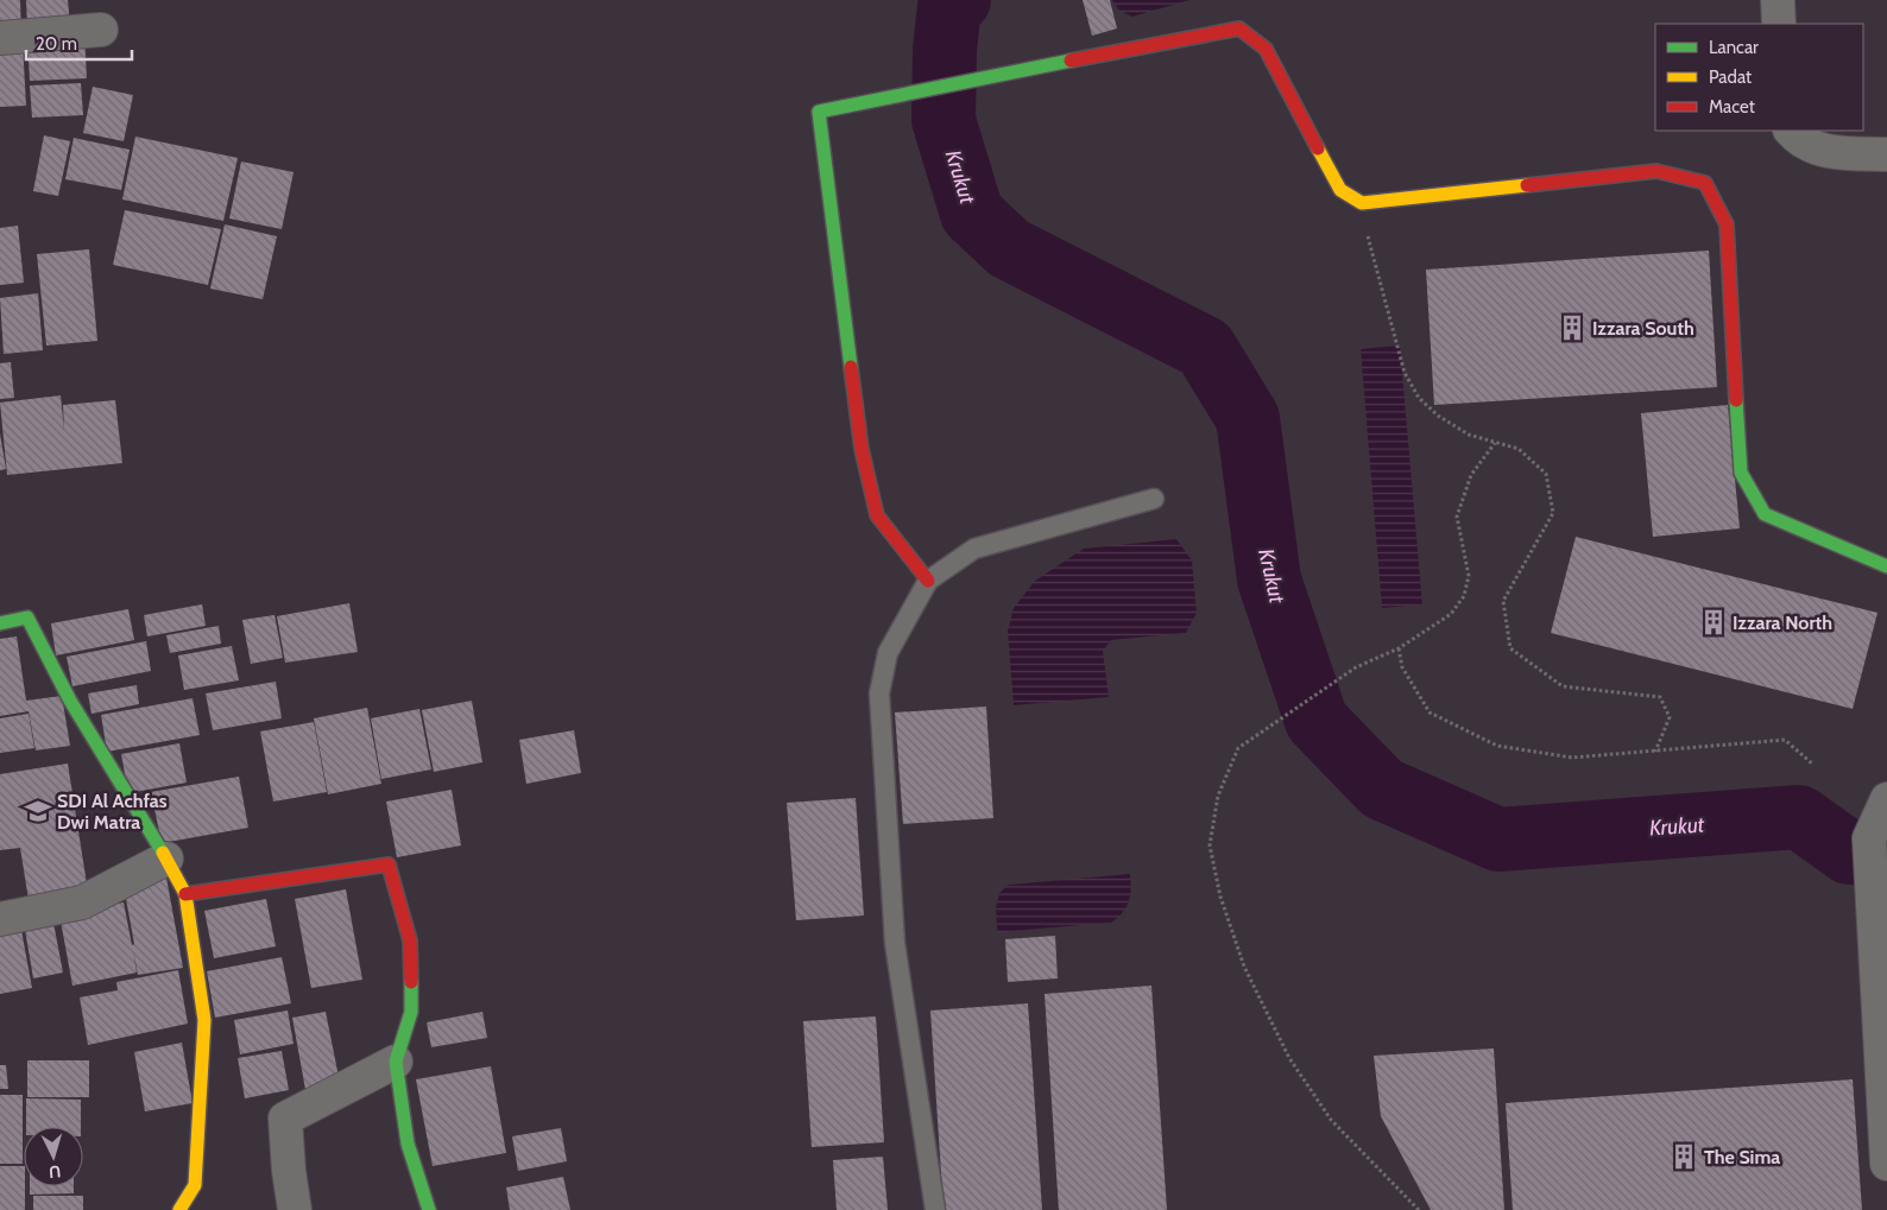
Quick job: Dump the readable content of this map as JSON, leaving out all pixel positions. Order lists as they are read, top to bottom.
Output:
{
  "water": ["Krukut"],
  "places": {
    "building": ["Izzara South", "Izzara North", "The Sima"],
    "school or university": ["SDI Al Achfas Dwi Matra"]
  },
  "legend": ["Lancar", "Padat", "Macet"],
  "scale_bar": "20 m",
  "north": "bottom"
}
